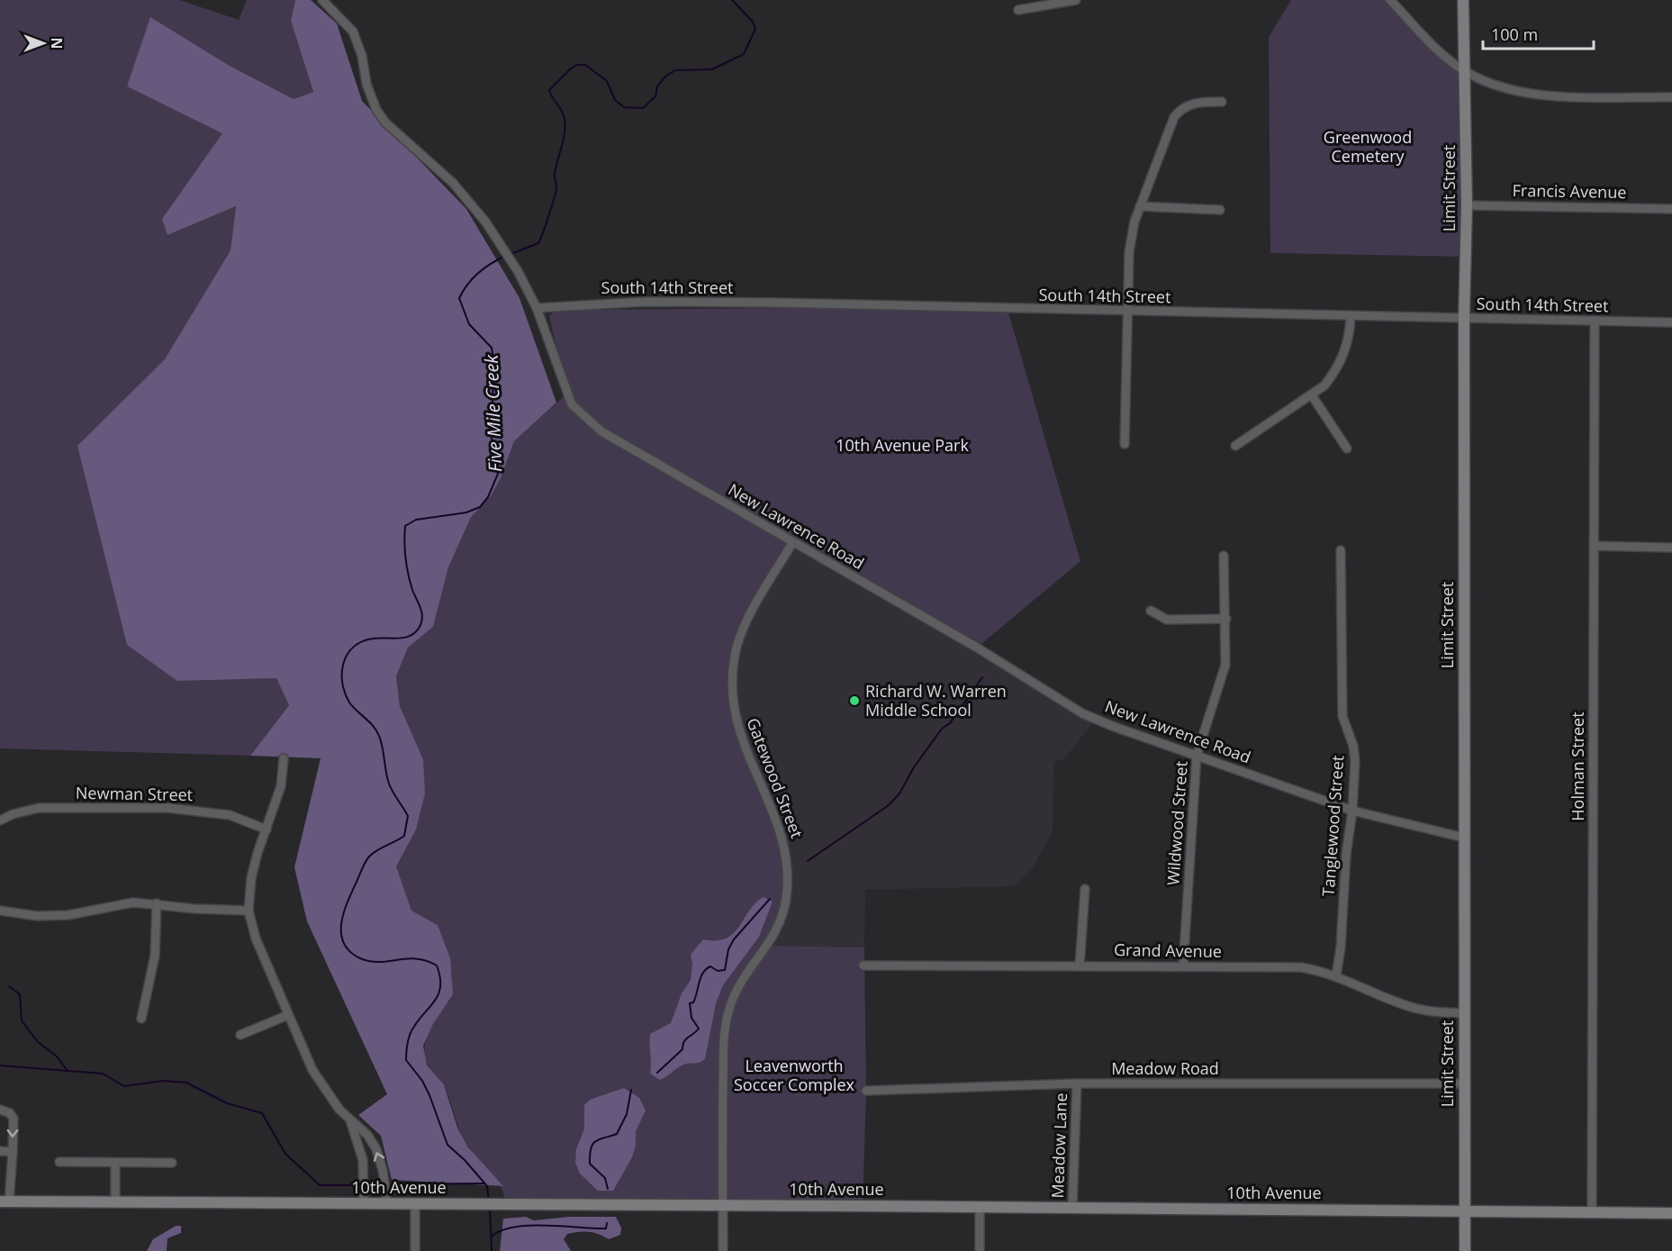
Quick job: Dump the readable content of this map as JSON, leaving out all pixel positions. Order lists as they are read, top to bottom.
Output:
{
  "streets": {
    "street": [
      "Limit Street",
      "Francis Avenue",
      "South 14th Street",
      "New Lawrence Road",
      "Holman Street",
      "Gatewood Street",
      "Newman Street",
      "Wildwood Street",
      "Tanglewood Street",
      "Grand Avenue",
      "Meadow Road",
      "Meadow Lane",
      "10th Avenue"
    ]
  },
  "crossings": [
    ["Limit Street", "Francis Avenue"],
    ["Limit Street", "South 14th Street"],
    ["Limit Street", "New Lawrence Road"],
    ["Limit Street", "Grand Avenue"],
    ["Limit Street", "Meadow Road"],
    ["Limit Street", "10th Avenue"],
    ["South 14th Street", "New Lawrence Road"],
    ["South 14th Street", "Holman Street"],
    ["New Lawrence Road", "Gatewood Street"],
    ["New Lawrence Road", "Wildwood Street"],
    ["New Lawrence Road", "Tanglewood Street"],
    ["Holman Street", "10th Avenue"],
    ["Gatewood Street", "10th Avenue"],
    ["Wildwood Street", "Grand Avenue"],
    ["Tanglewood Street", "Grand Avenue"],
    ["Meadow Road", "Meadow Lane"],
    ["Meadow Lane", "10th Avenue"]
  ],
  "water": ["Five Mile Creek"],
  "parks": ["Greenwood Cemetery", "10th Avenue Park", "Leavenworth Soccer Complex"],
  "places": ["Richard W. Warren Middle School"],
  "scale_bar": "100 m",
  "north": "right"
}
